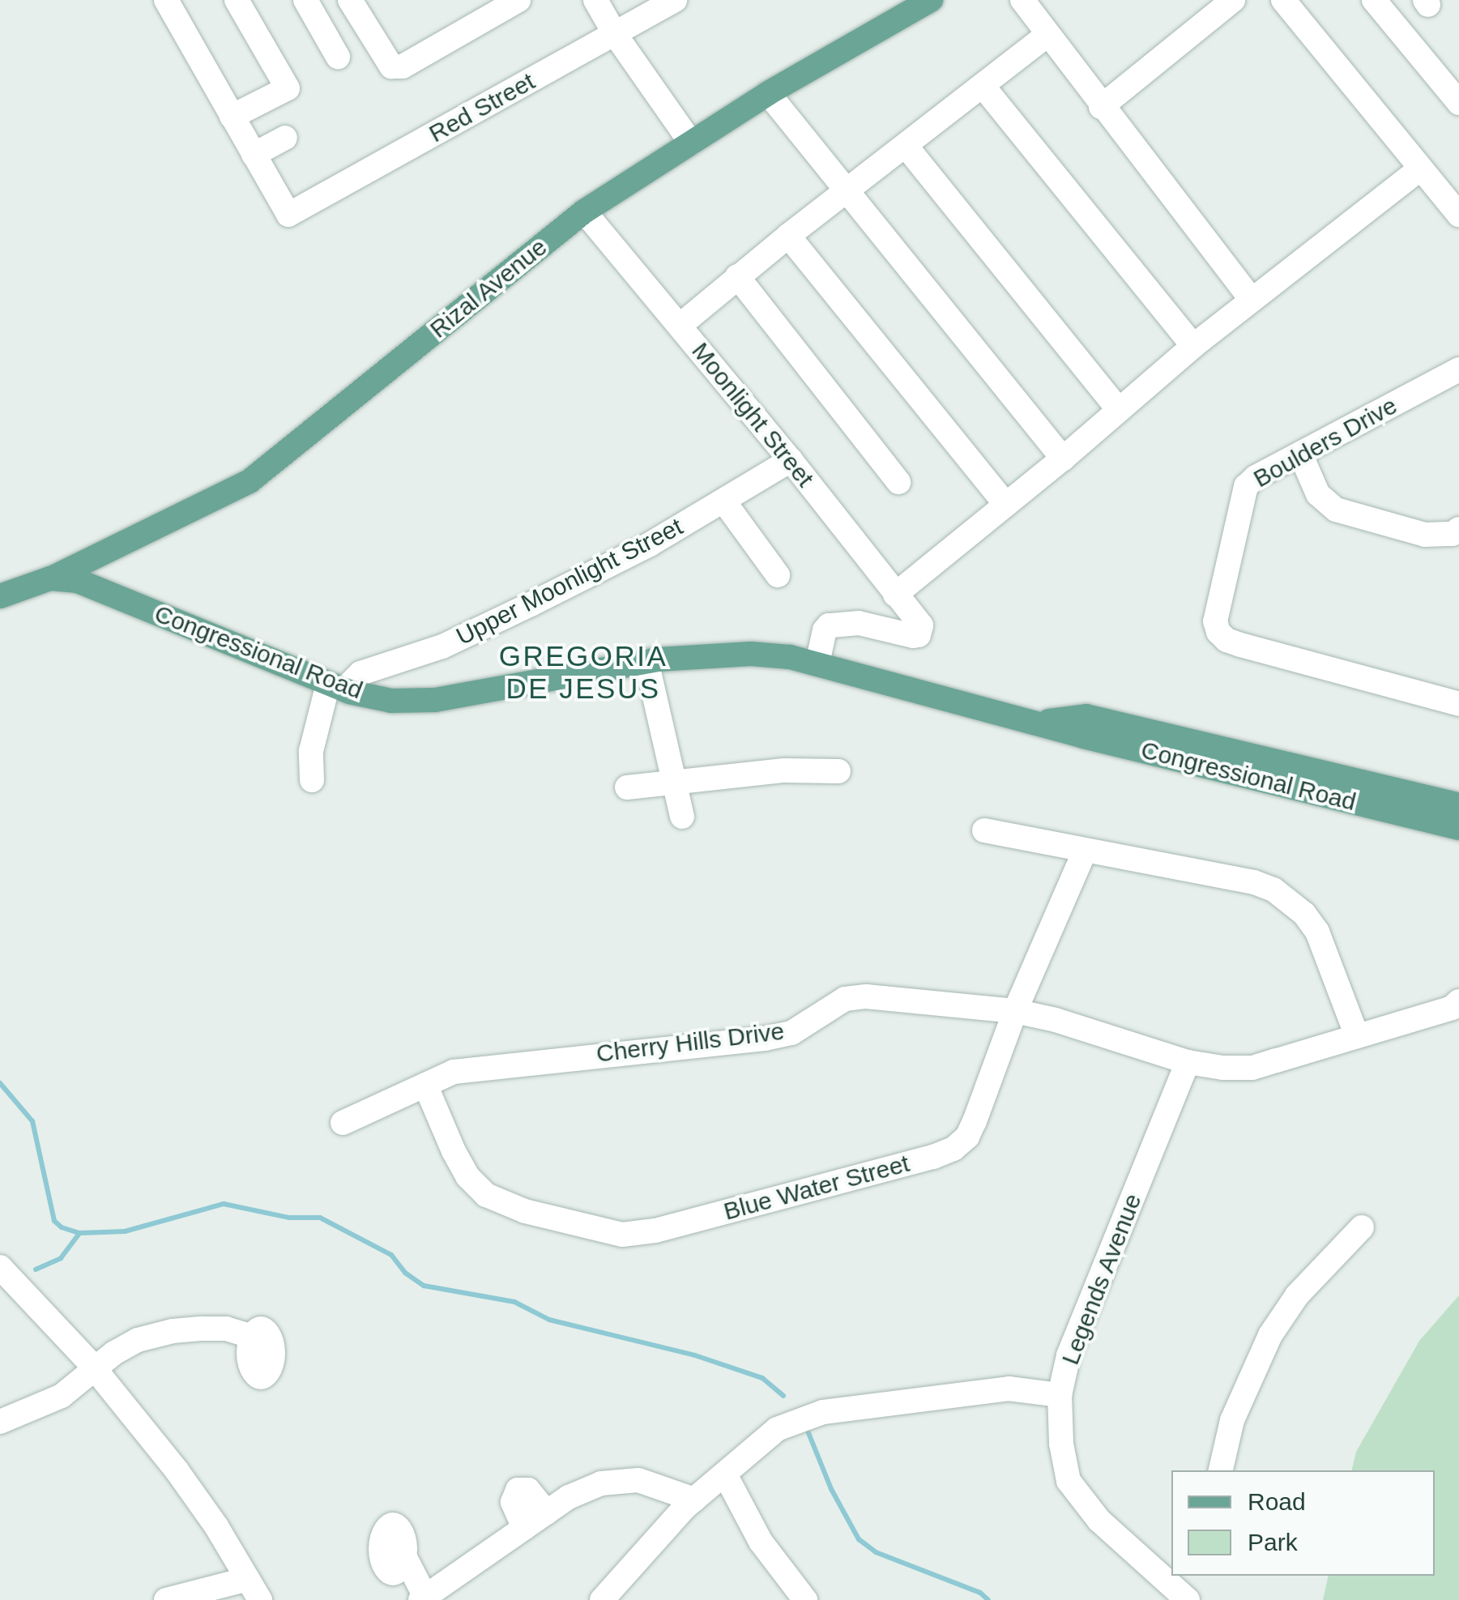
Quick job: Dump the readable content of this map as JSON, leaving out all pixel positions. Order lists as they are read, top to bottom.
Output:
{
  "streets": {
    "main road": ["Rizal Avenue", "Congressional Road"],
    "street": [
      "Red Street",
      "Moonlight Street",
      "Boulders Drive",
      "Upper Moonlight Street",
      "Cherry Hills Drive",
      "Blue Water Street",
      "Legends Avenue"
    ]
  },
  "crossings": [
    ["Rizal Avenue", "Moonlight Street"],
    ["Rizal Avenue", "Congressional Road"],
    ["Moonlight Street", "Upper Moonlight Street"],
    ["Moonlight Street", "Congressional Road"],
    ["Upper Moonlight Street", "Congressional Road"],
    ["Cherry Hills Drive", "Blue Water Street"],
    ["Cherry Hills Drive", "Legends Avenue"]
  ],
  "districts": ["GREGORIA DE JESUS"],
  "legend": ["Road", "Park"]
}
